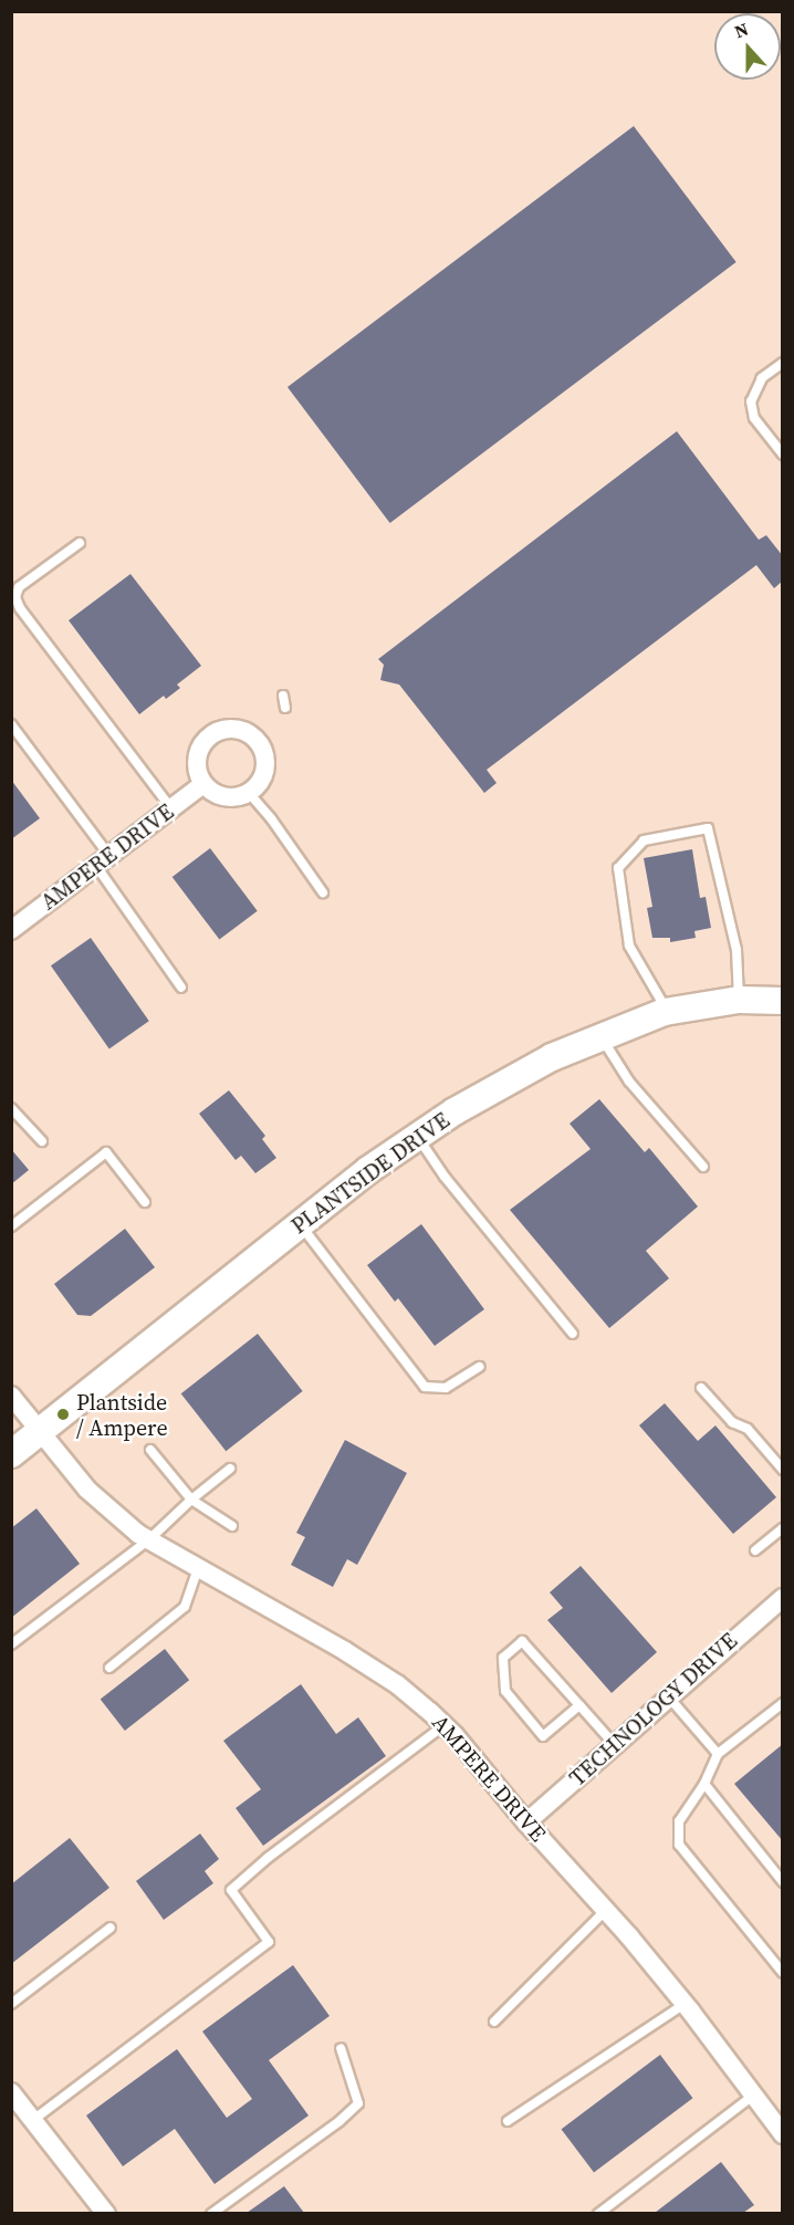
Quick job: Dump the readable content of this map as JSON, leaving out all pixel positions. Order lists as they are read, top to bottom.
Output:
{
  "streets": {
    "street": ["AMPERE DRIVE", "PLANTSIDE DRIVE", "TECHNOLOGY DRIVE"]
  },
  "crossings": [
    ["AMPERE DRIVE", "PLANTSIDE DRIVE"],
    ["AMPERE DRIVE", "TECHNOLOGY DRIVE"]
  ],
  "places": ["Plantside / Ampere"],
  "north": "top"
}
